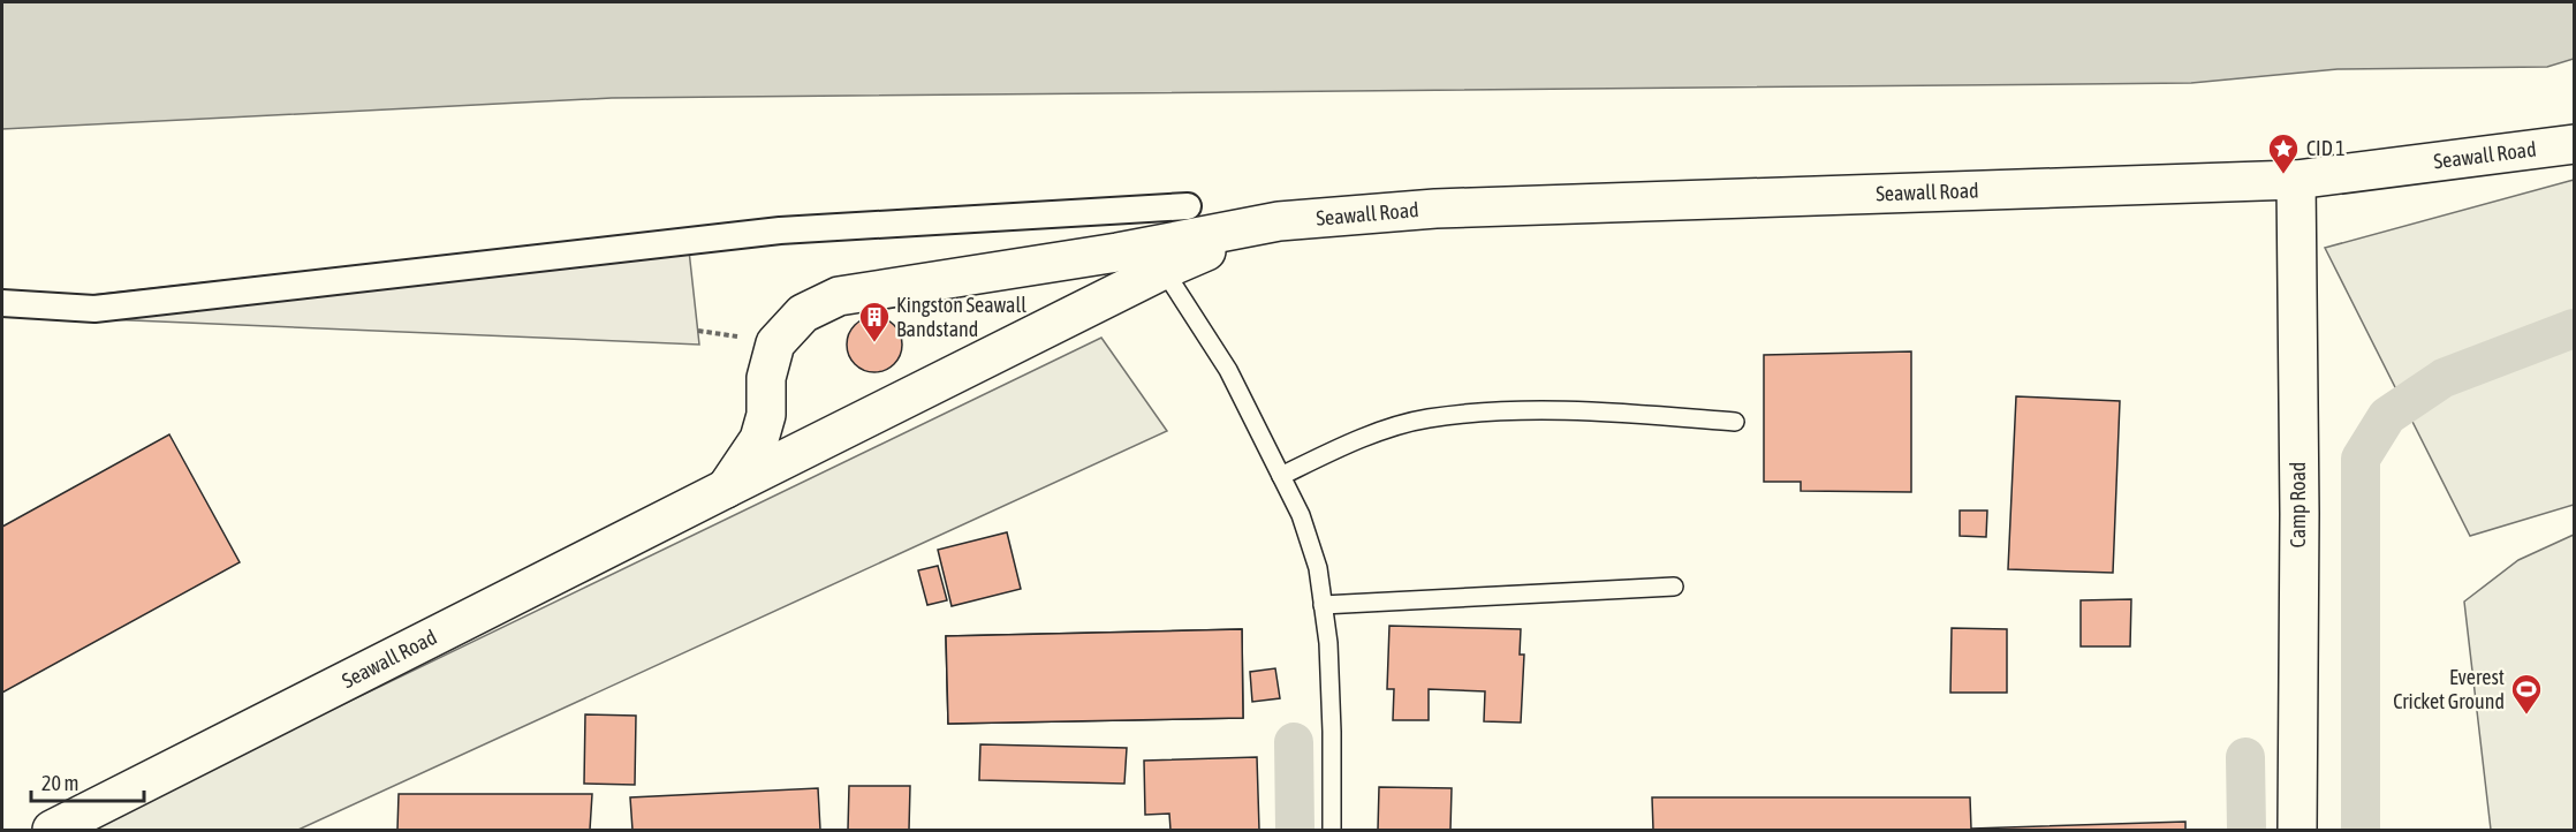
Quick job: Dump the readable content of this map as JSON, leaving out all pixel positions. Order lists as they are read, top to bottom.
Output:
{
  "streets": {
    "street": ["Seawall Road", "Camp Road"]
  },
  "crossings": [
    ["Seawall Road", "Camp Road"]
  ],
  "places": {
    "place": ["CID 1"],
    "building": ["Kingston Seawall Bandstand"],
    "sports": ["Everest Cricket Ground"]
  },
  "scale_bar": "20 m"
}
